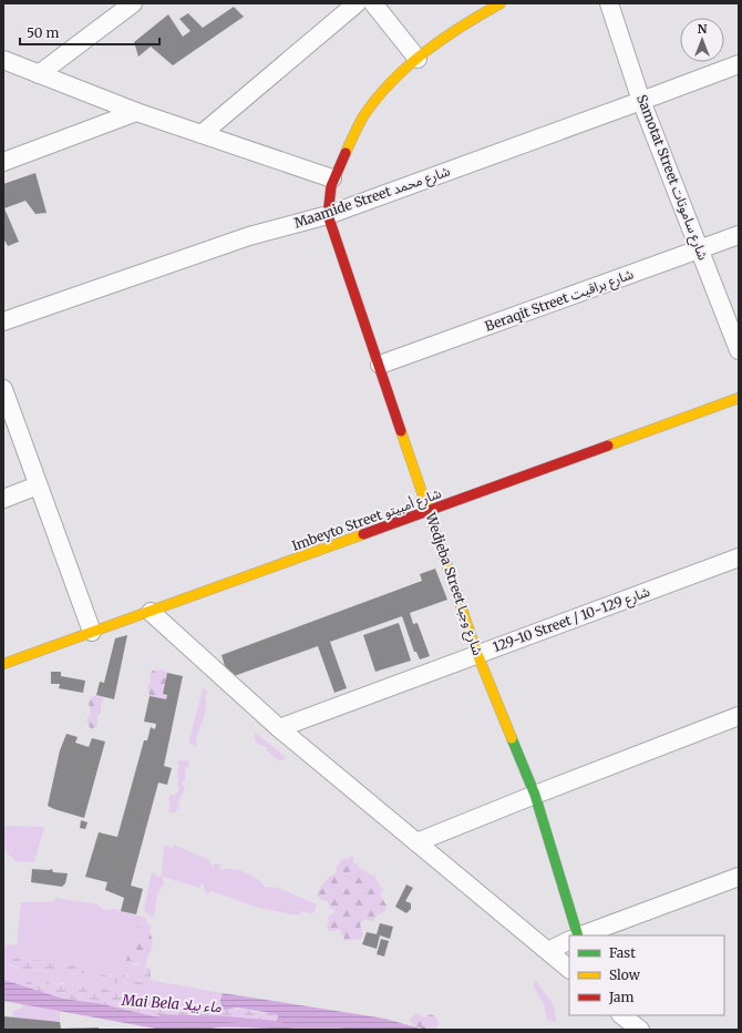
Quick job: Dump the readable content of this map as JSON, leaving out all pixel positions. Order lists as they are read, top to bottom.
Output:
{
  "streets": {
    "street": [
      "Samotat Street شارع ساموتات",
      "Maamide Street شارع محمد",
      "Beraqit Street شارع براقيت",
      "Imbeyto Street شارع أمبيتو",
      "Wedjeba Street شارع وجبا",
      "129-10 Street / شارع 129-10"
    ]
  },
  "crossings": [
    ["Samotat Street شارع ساموتات", "Maamide Street شارع محمد"],
    ["Samotat Street شارع ساموتات", "Beraqit Street شارع براقيت"],
    ["Maamide Street شارع محمد", "Wedjeba Street شارع وجبا"],
    ["Beraqit Street شارع براقيت", "Wedjeba Street شارع وجبا"],
    ["Imbeyto Street شارع أمبيتو", "Wedjeba Street شارع وجبا"],
    ["Wedjeba Street شارع وجبا", "129-10 Street / شارع 129-10"]
  ],
  "water": ["Mai Bela ماء بيلا"],
  "legend": ["Fast", "Slow", "Jam"],
  "scale_bar": "50 m",
  "north": "top"
}
